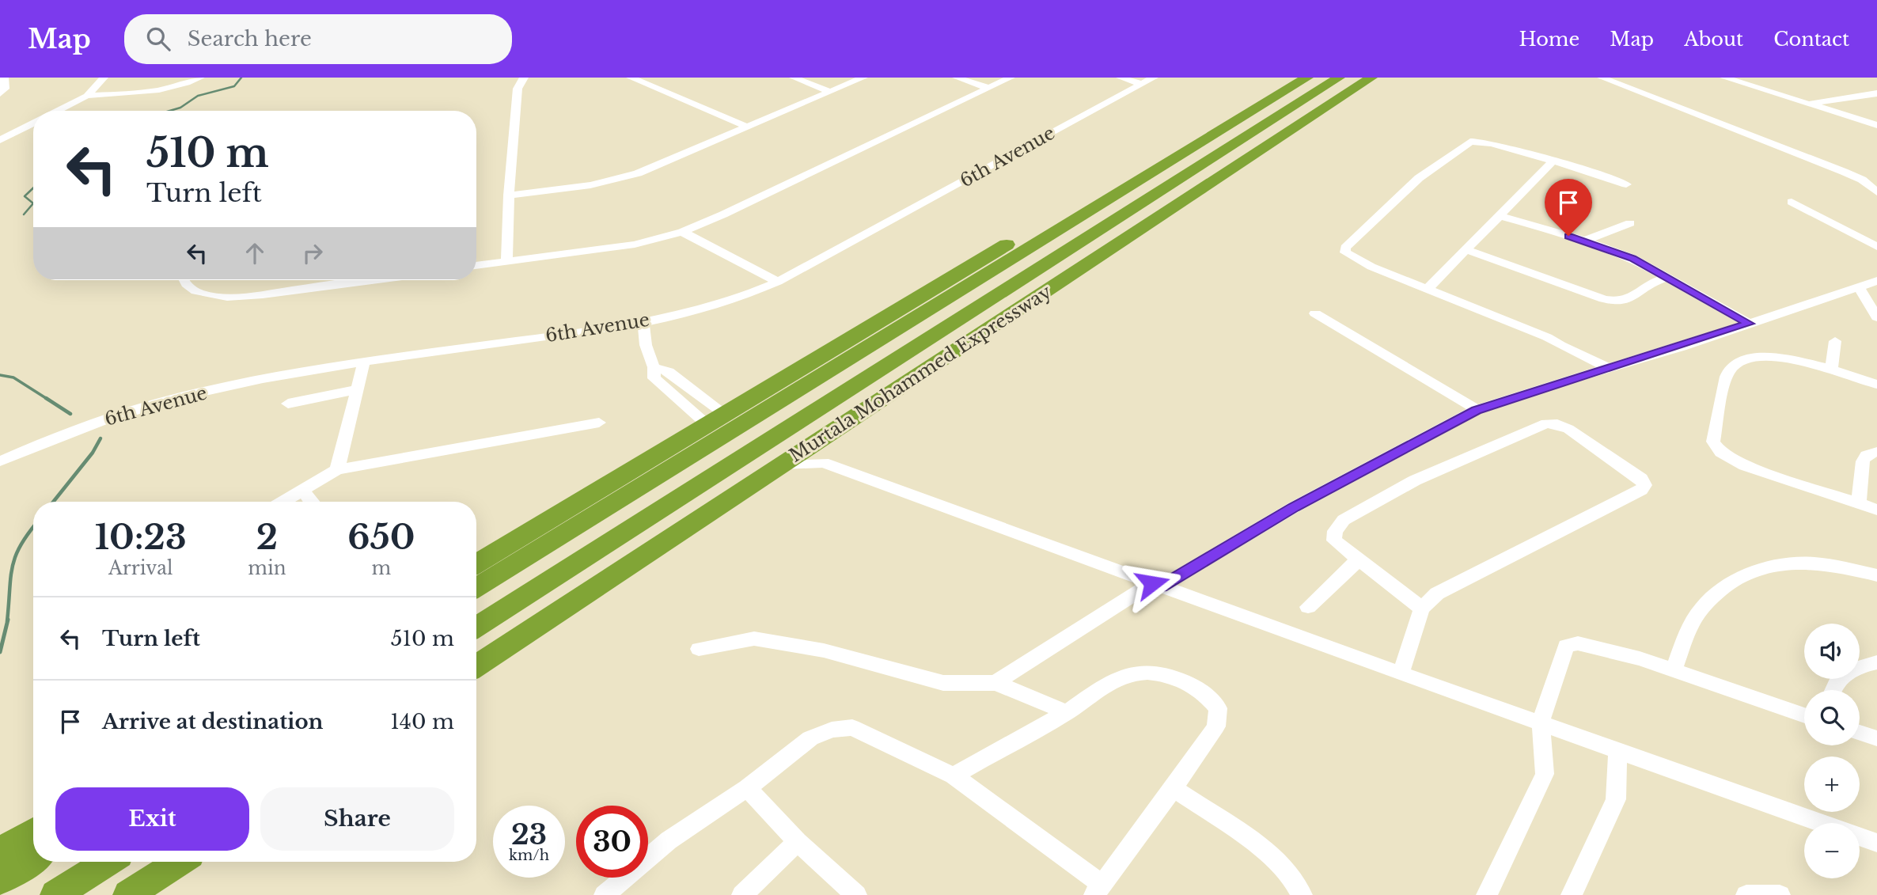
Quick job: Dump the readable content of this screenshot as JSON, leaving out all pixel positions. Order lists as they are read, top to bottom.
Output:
{
  "streets": {
    "highway": ["Murtala Mohammed Expressway"],
    "street": ["6th Avenue"]
  },
  "page": {
    "header": "Map",
    "search": "Search here",
    "nav": [
      "Home",
      "Map",
      "About",
      "Contact"
    ],
    "turn": ["510 m", "Turn left"],
    "eta": [
      "10:23",
      "Arrival",
      "2",
      "min",
      "650",
      "m"
    ],
    "list": [
      {
        "name": "Turn left",
        "value": "510 m"
      },
      {
        "name": "Arrive at destination",
        "value": "140 m"
      }
    ],
    "map_buttons": ["+", "−"],
    "buttons": ["Exit", "Share"],
    "speed": "23 km/h",
    "limit": "30"
  }
}
